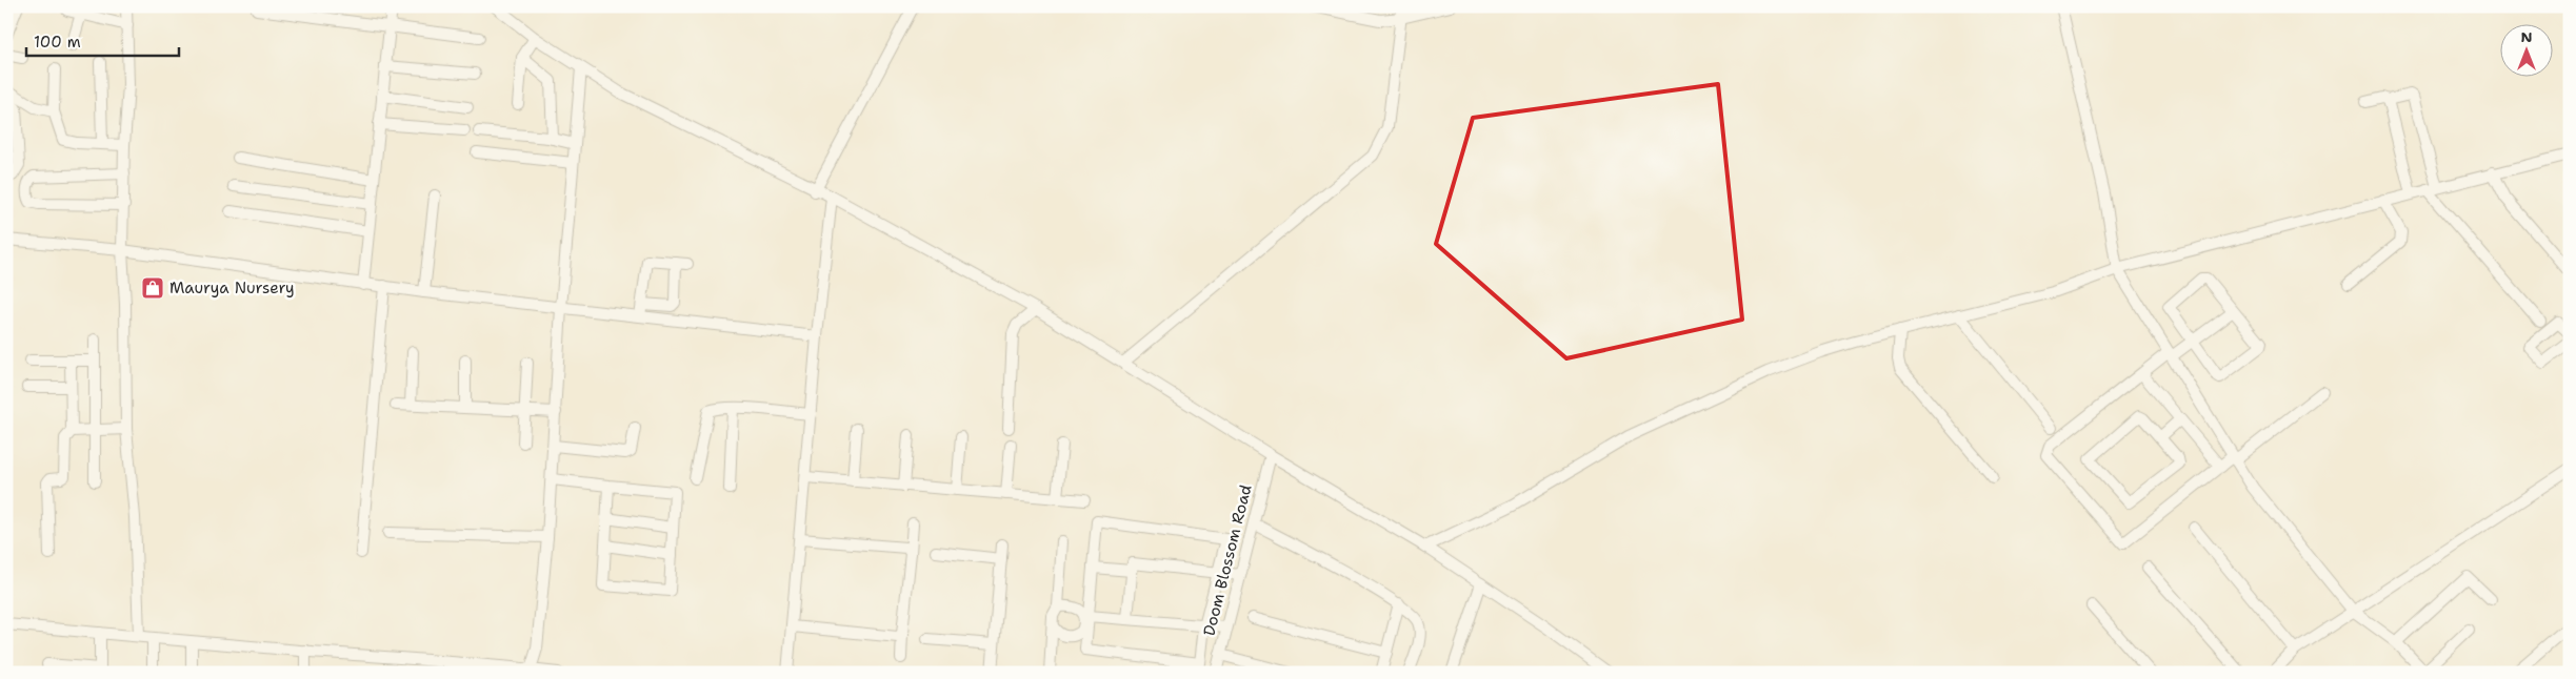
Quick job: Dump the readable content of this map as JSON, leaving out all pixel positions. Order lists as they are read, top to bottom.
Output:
{
  "streets": {
    "street": ["Doom Blossom Road"]
  },
  "places": {
    "shop": ["Maurya Nursery"]
  },
  "scale_bar": "100 m",
  "north": "top"
}
